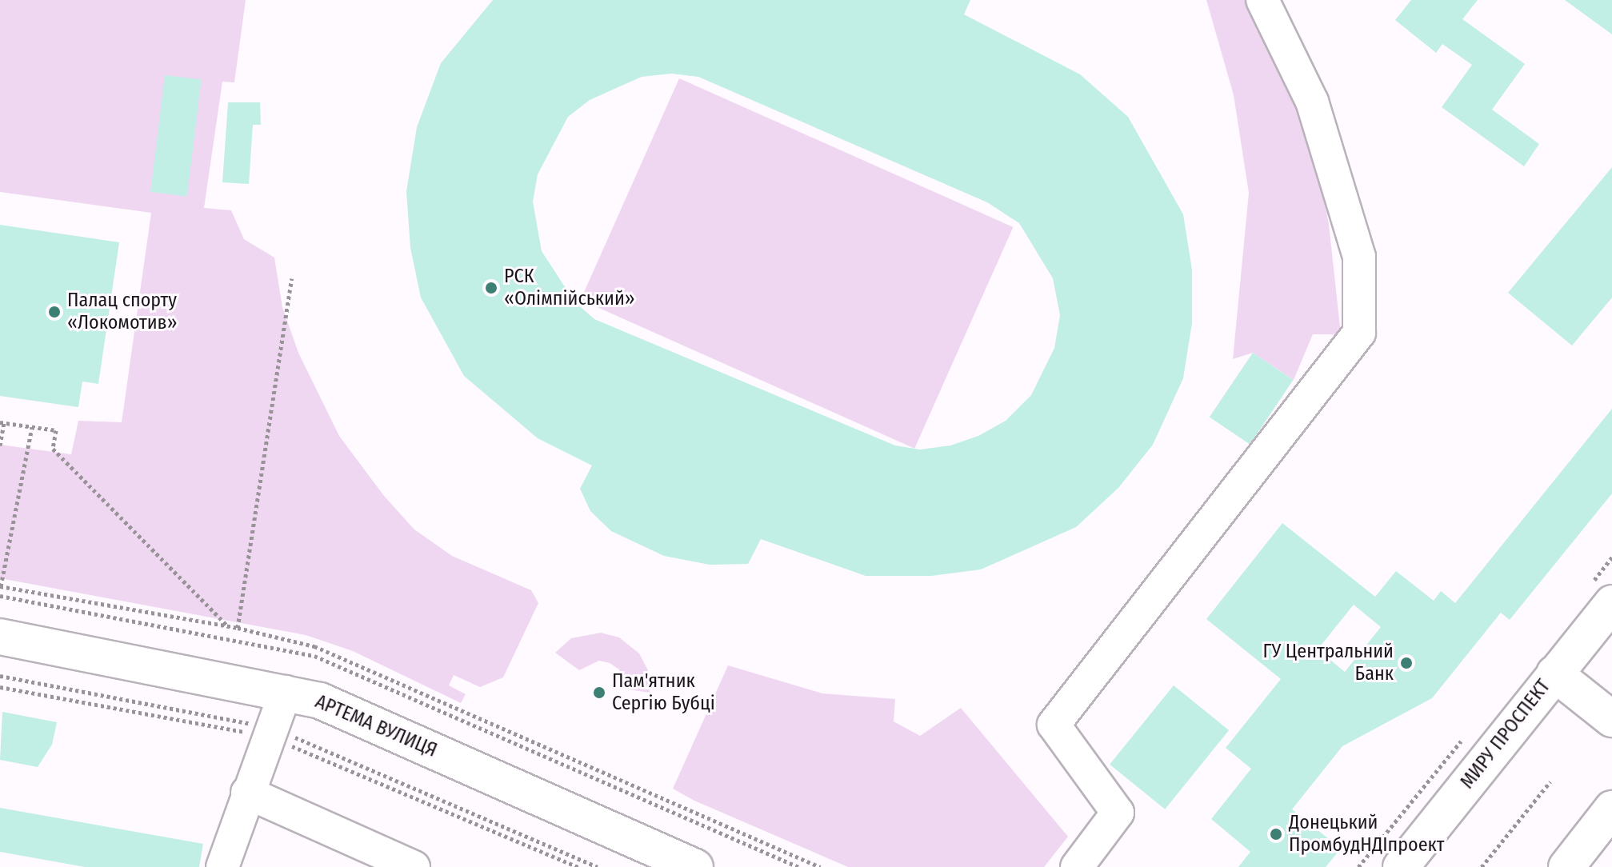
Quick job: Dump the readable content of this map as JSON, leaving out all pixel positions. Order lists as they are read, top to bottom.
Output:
{
  "streets": {
    "main road": ["АРТЕМА ВУЛИЦЯ", "МИРУ ПРОСПЕКТ"]
  },
  "places": [
    "РСК «Олімпійський»",
    "Палац спорту «Локомотив»",
    "ГУ Центральний Банк",
    "Пам'ятник Сергію Бубці",
    "Донецький ПромбудНДІпроект"
  ]
}
